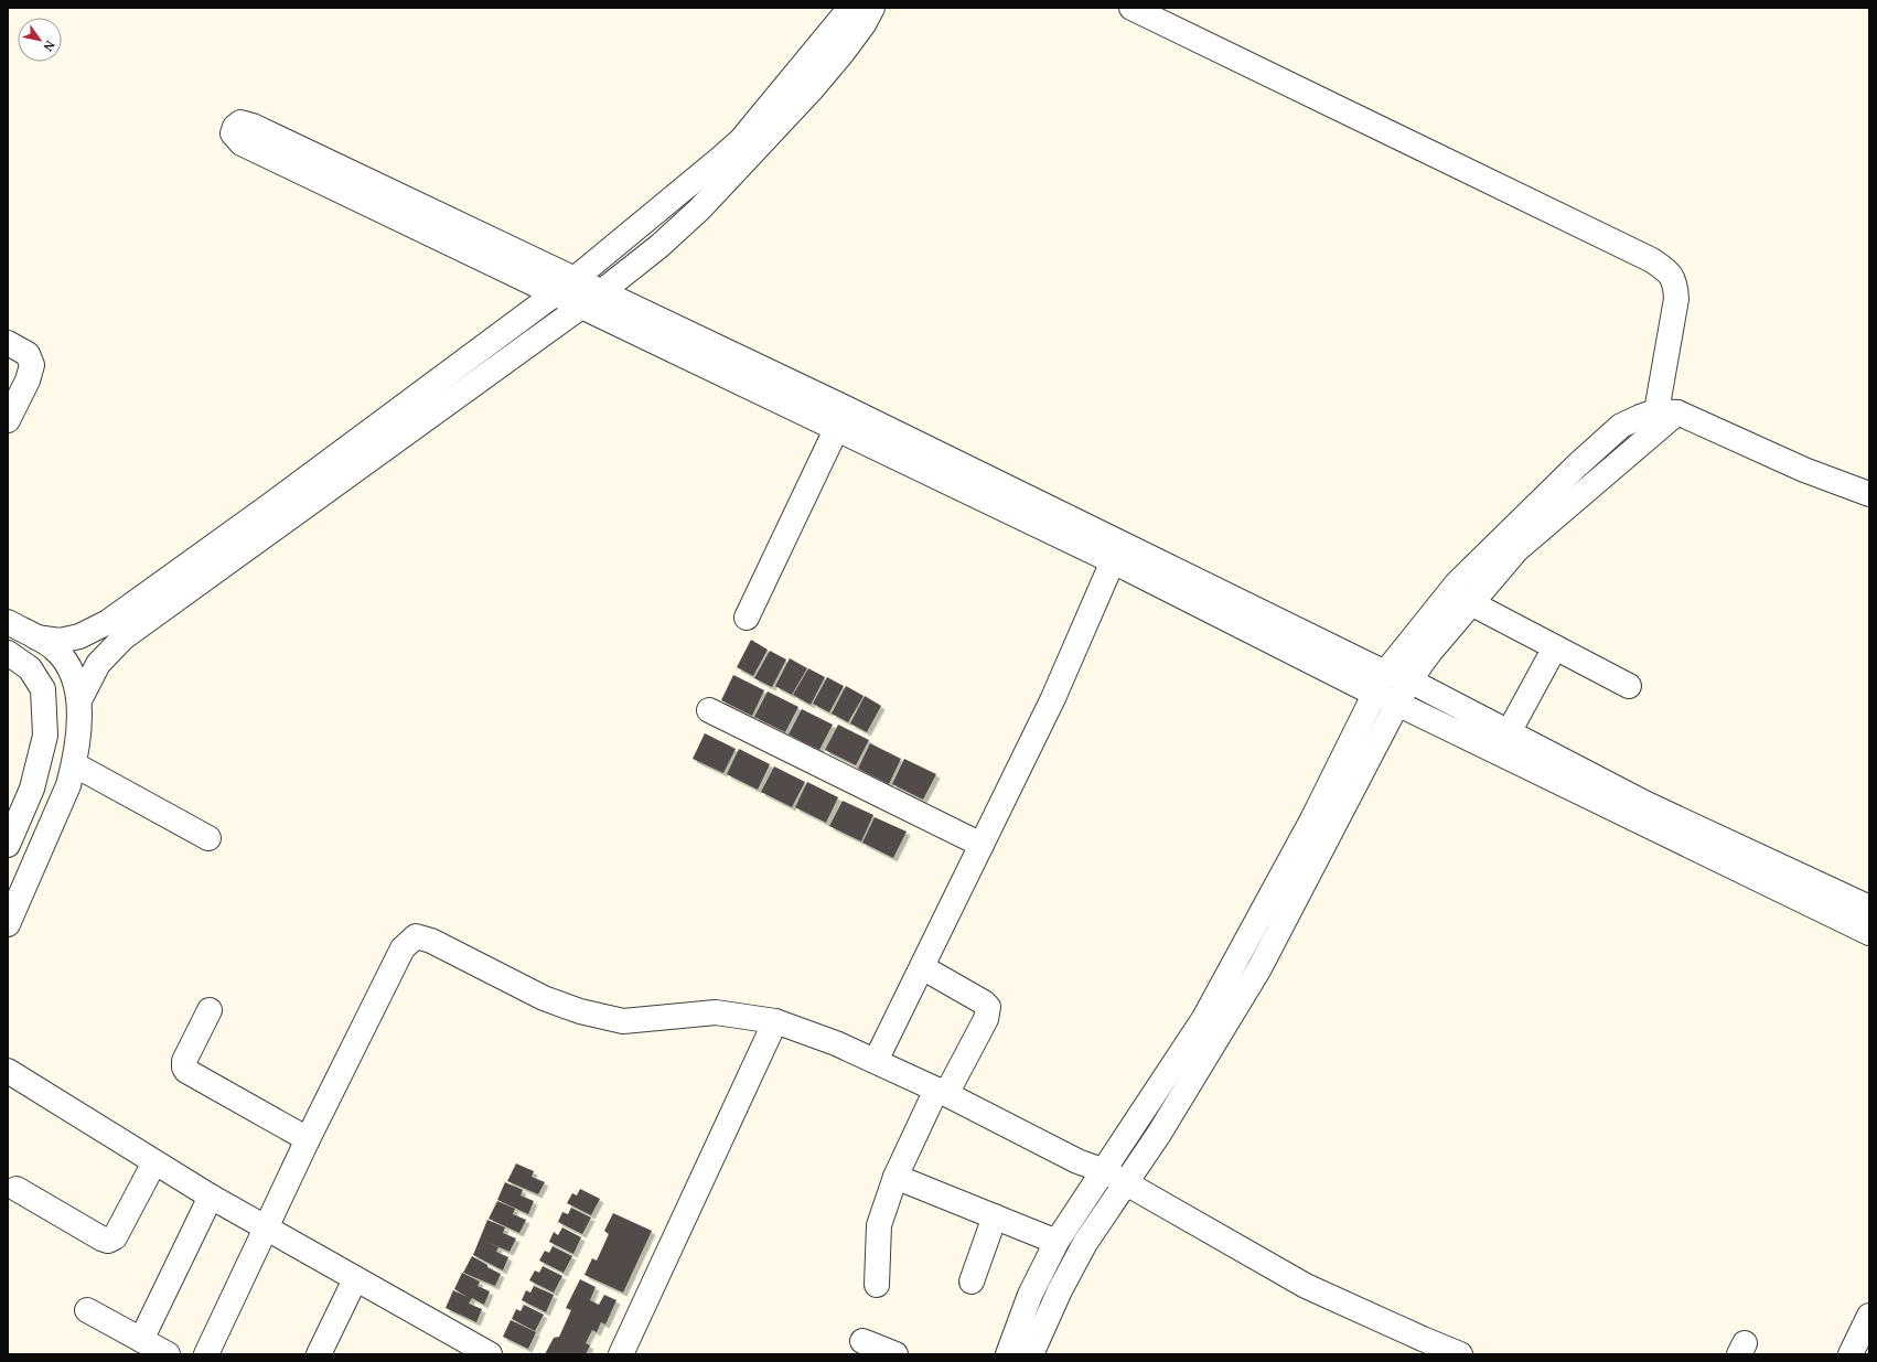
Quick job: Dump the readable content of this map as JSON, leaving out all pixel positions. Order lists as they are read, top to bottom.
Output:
{
  "north": "bottom right"
}
